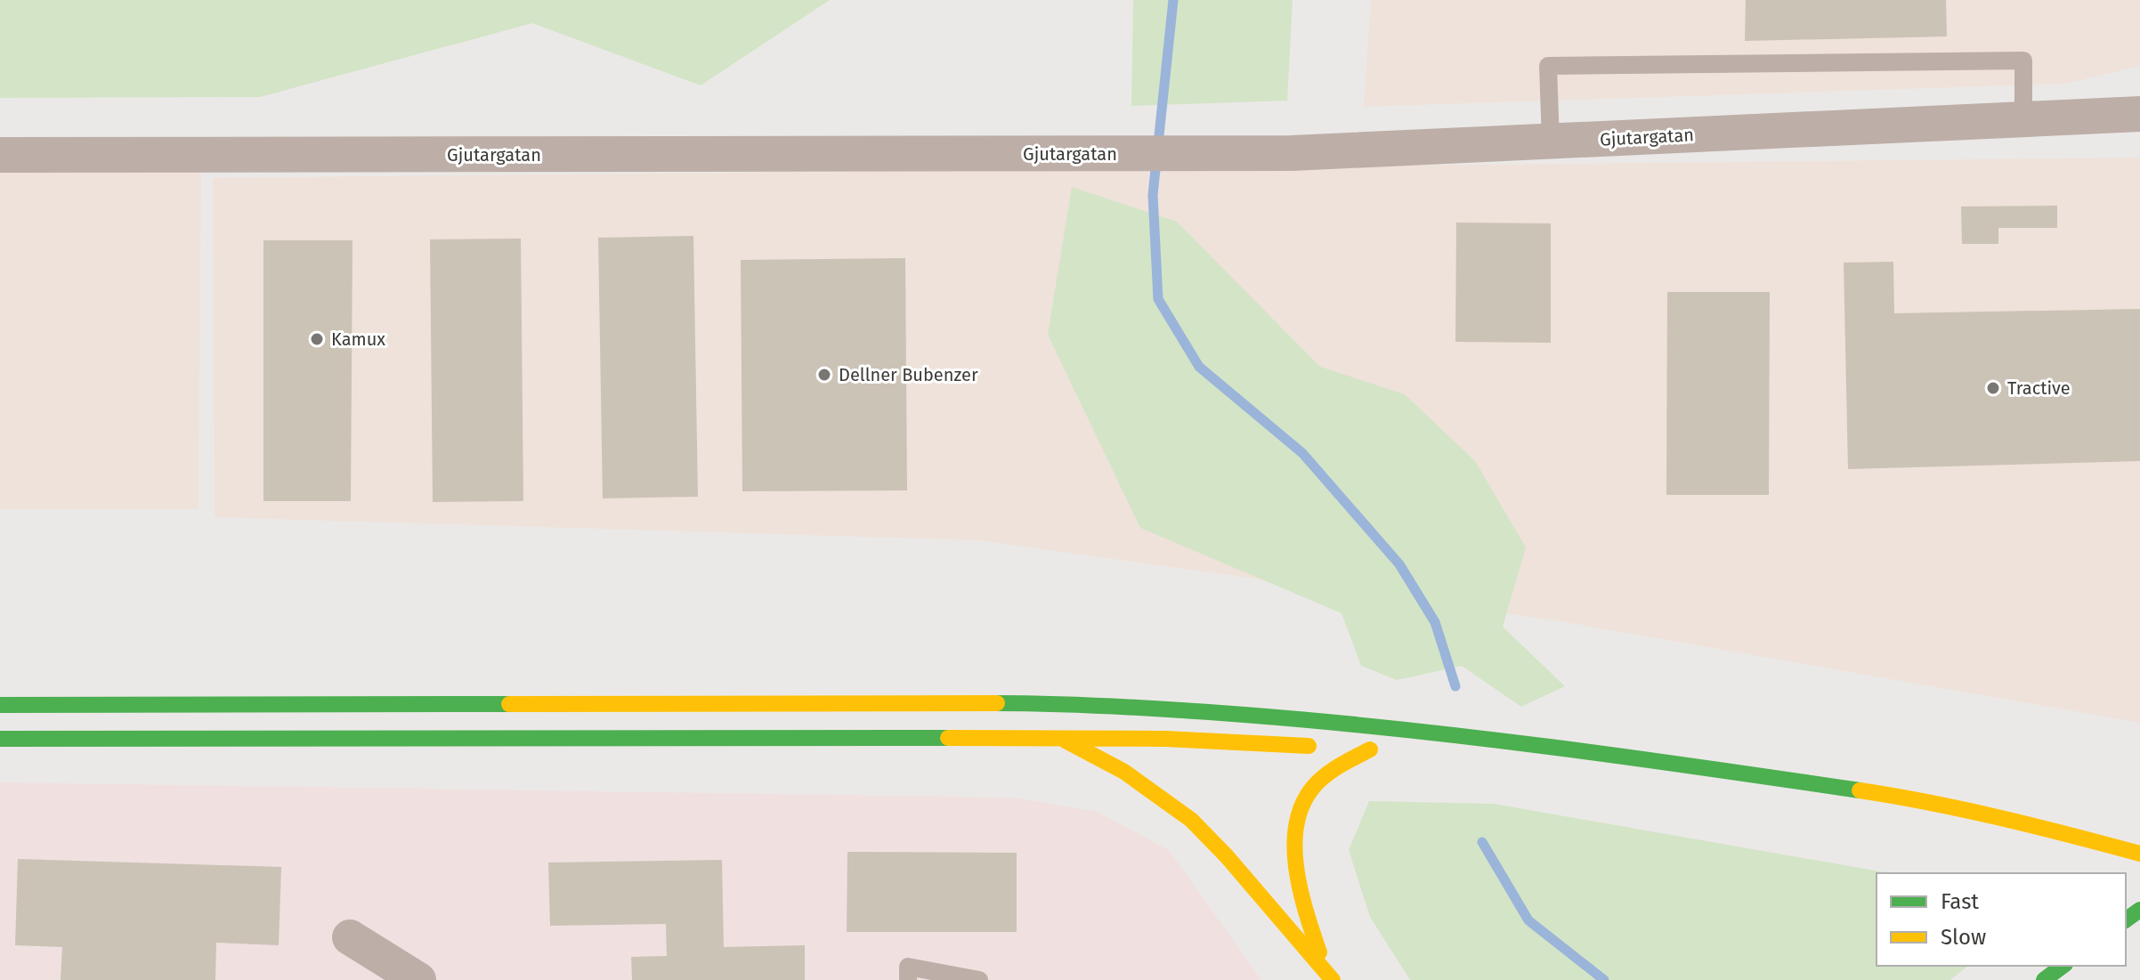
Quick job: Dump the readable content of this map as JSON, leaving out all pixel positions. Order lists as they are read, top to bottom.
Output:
{
  "streets": {
    "street": ["Gjutargatan"]
  },
  "places": ["Kamux", "Dellner Bubenzer", "Tractive"],
  "legend": ["Fast", "Slow"]
}
